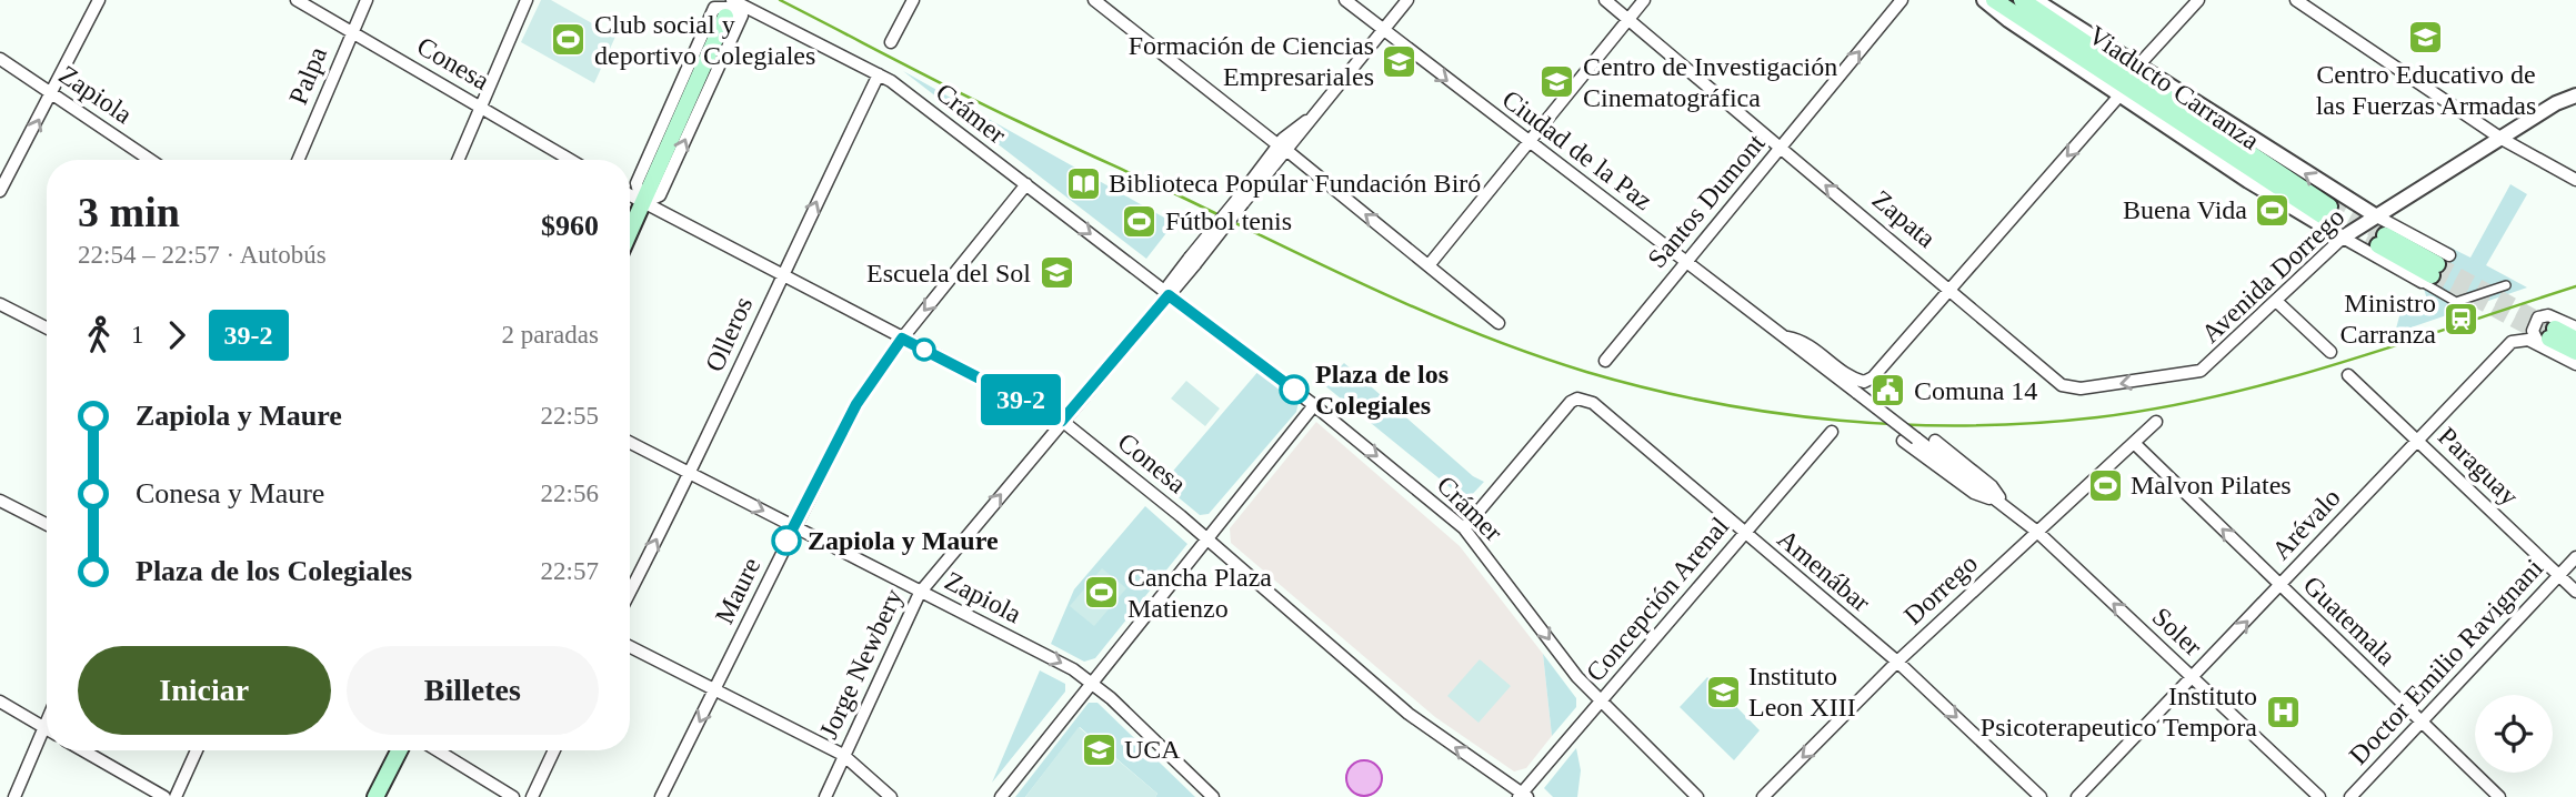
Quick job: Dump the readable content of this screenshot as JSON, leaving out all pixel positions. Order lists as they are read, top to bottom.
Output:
{
  "streets": {
    "main road": ["Viaducto Carranza"],
    "street": [
      "Conesa",
      "Palpa",
      "Zapiola",
      "Crámer",
      "Ciudad de la Paz",
      "Santos Dumont",
      "Zapata",
      "Avenida Dorrego",
      "Olleros",
      "Paraguay",
      "Arévalo",
      "Amenábar",
      "Dorrego",
      "Maure",
      "Concepción Arenal",
      "Guatemala",
      "Soler",
      "Doctor Emilio Ravignani",
      "Jorge Newbery"
    ]
  },
  "crossings": [
    ["Conesa", "Palpa"],
    ["Conesa", "Olleros"],
    ["Conesa", "Maure"],
    ["Conesa", "Concepción Arenal"],
    ["Conesa", "Jorge Newbery"],
    ["Zapiola", "Olleros"],
    ["Zapiola", "Maure"],
    ["Zapiola", "Jorge Newbery"],
    ["Crámer", "Olleros"],
    ["Crámer", "Amenábar"],
    ["Crámer", "Maure"],
    ["Crámer", "Concepción Arenal"],
    ["Crámer", "Jorge Newbery"],
    ["Ciudad de la Paz", "Santos Dumont"],
    ["Ciudad de la Paz", "Dorrego"],
    ["Ciudad de la Paz", "Soler"],
    ["Santos Dumont", "Zapata"],
    ["Zapata", "Avenida Dorrego"],
    ["Paraguay", "Arévalo"],
    ["Paraguay", "Doctor Emilio Ravignani"],
    ["Arévalo", "Guatemala"],
    ["Arévalo", "Soler"],
    ["Amenábar", "Dorrego"],
    ["Amenábar", "Concepción Arenal"],
    ["Dorrego", "Guatemala"],
    ["Dorrego", "Soler"],
    ["Guatemala", "Doctor Emilio Ravignani"]
  ],
  "one_way": [
    "Zapiola",
    "Crámer",
    "Santos Dumont",
    "Zapata",
    "Olleros",
    "Dorrego",
    "Maure",
    "Guatemala",
    "Soler"
  ],
  "places": {
    "school or university": [
      "Centro Educativo de las Fuerzas Armadas",
      "Formación de Ciencias Empresariales",
      "Centro de Investigación Cinematográfica",
      "Escuela del Sol",
      "Instituto Leon XIII",
      "UCA"
    ],
    "sports": [
      "Club social y deportivo Colegiales",
      "Buena Vida",
      "Fútbol tenis",
      "Malvon Pilates",
      "Cancha Plaza Matienzo"
    ],
    "library": ["Biblioteca Popular Fundación Biró"],
    "station": ["Ministro Carranza"],
    "other": ["Plaza de los Colegiales", "Zapiola y Maure"],
    "public building": ["Comuna 14"],
    "hospital": ["Instituto Psicoterapeutico Tempora"]
  },
  "lines": ["bus line 39-2"],
  "page": {
    "on_map": "39-2",
    "heading": ["3 min", "22:54 – 22:57 · Autobús", "$960"],
    "legs": ["1", "39-2", "2 paradas"],
    "list": [
      {
        "name": "Zapiola y Maure",
        "value": "22:55"
      },
      {
        "name": "Conesa y Maure",
        "value": "22:56"
      },
      {
        "name": "Plaza de los Colegiales",
        "value": "22:57"
      }
    ],
    "buttons": ["Iniciar", "Billetes"]
  }
}
